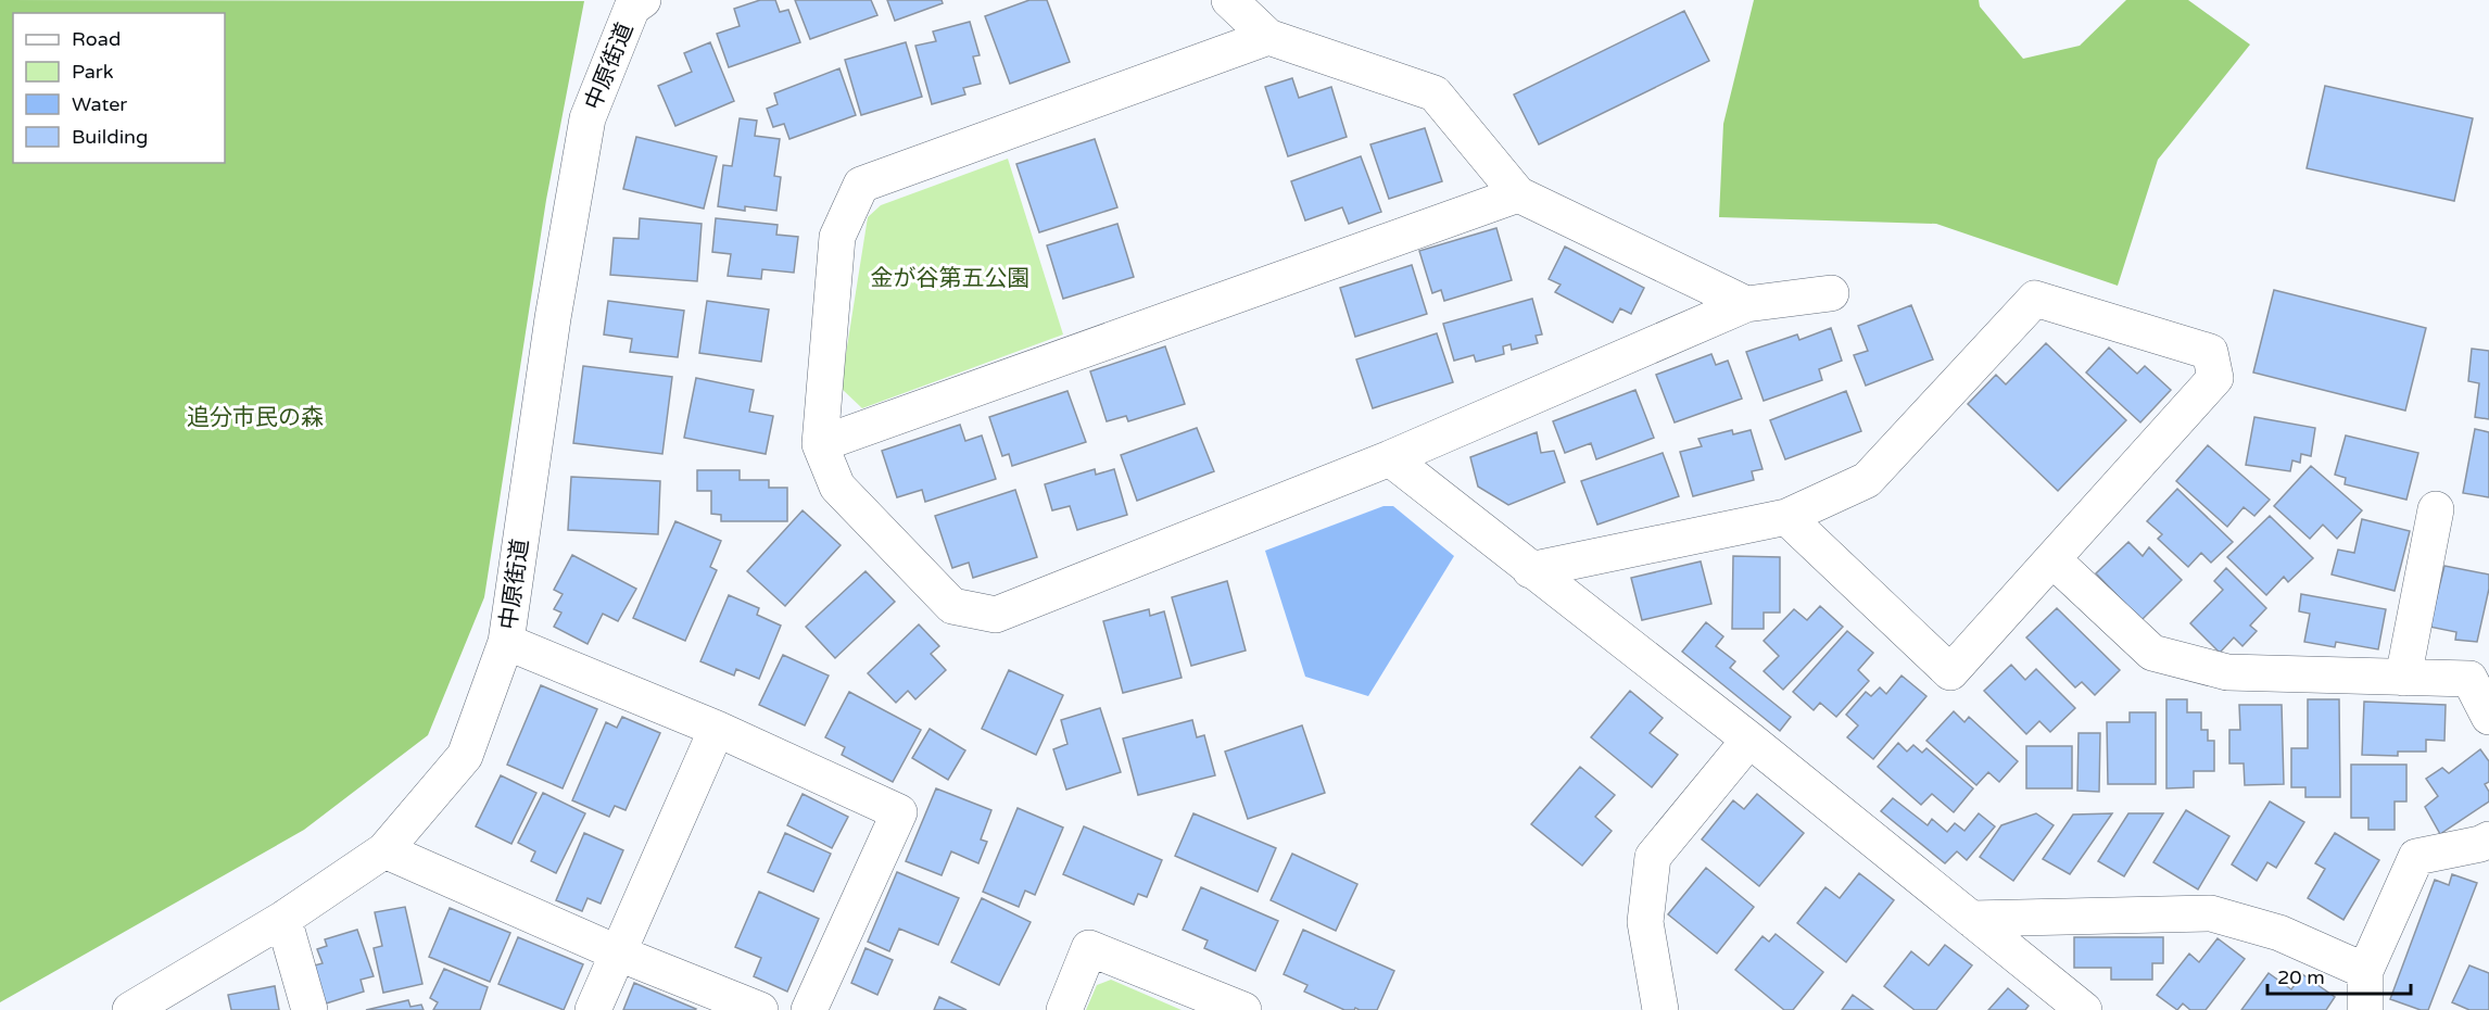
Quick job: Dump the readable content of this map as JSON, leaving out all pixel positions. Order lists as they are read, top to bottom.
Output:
{
  "streets": {
    "street": ["中原街道"]
  },
  "parks": ["金が谷第五公園", "追分市民の森"],
  "legend": [
    "Road",
    "Park",
    "Water",
    "Building"
  ],
  "scale_bar": "20 m"
}
